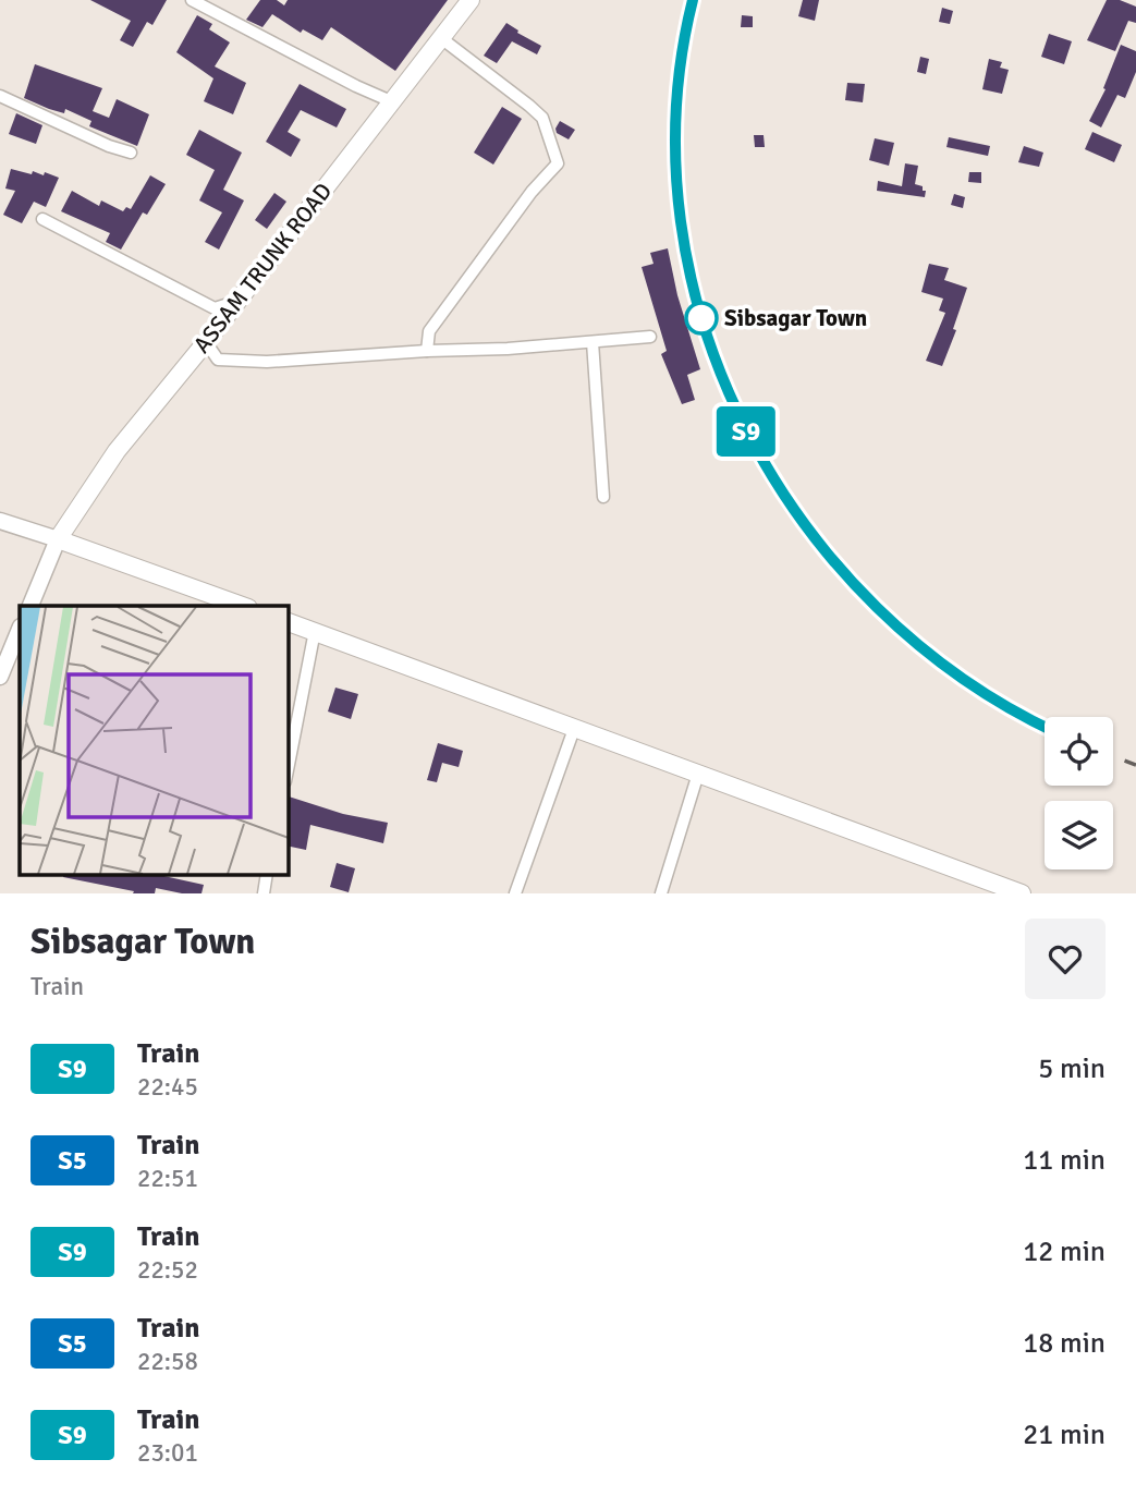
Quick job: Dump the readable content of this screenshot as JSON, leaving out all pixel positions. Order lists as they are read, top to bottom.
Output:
{
  "streets": {
    "highway": ["ASSAM TRUNK ROAD"]
  },
  "places": ["Sibsagar Town"],
  "page": {
    "on_map": "S9",
    "heading": ["Sibsagar Town", "Train"],
    "list": [
      {
        "mark": "S9",
        "name": "Train",
        "note": "22:45",
        "value": "5 min"
      },
      {
        "mark": "S5",
        "name": "Train",
        "note": "22:51",
        "value": "11 min"
      },
      {
        "mark": "S9",
        "name": "Train",
        "note": "22:52",
        "value": "12 min"
      },
      {
        "mark": "S5",
        "name": "Train",
        "note": "22:58",
        "value": "18 min"
      },
      {
        "mark": "S9",
        "name": "Train",
        "note": "23:01",
        "value": "21 min"
      }
    ]
  }
}
